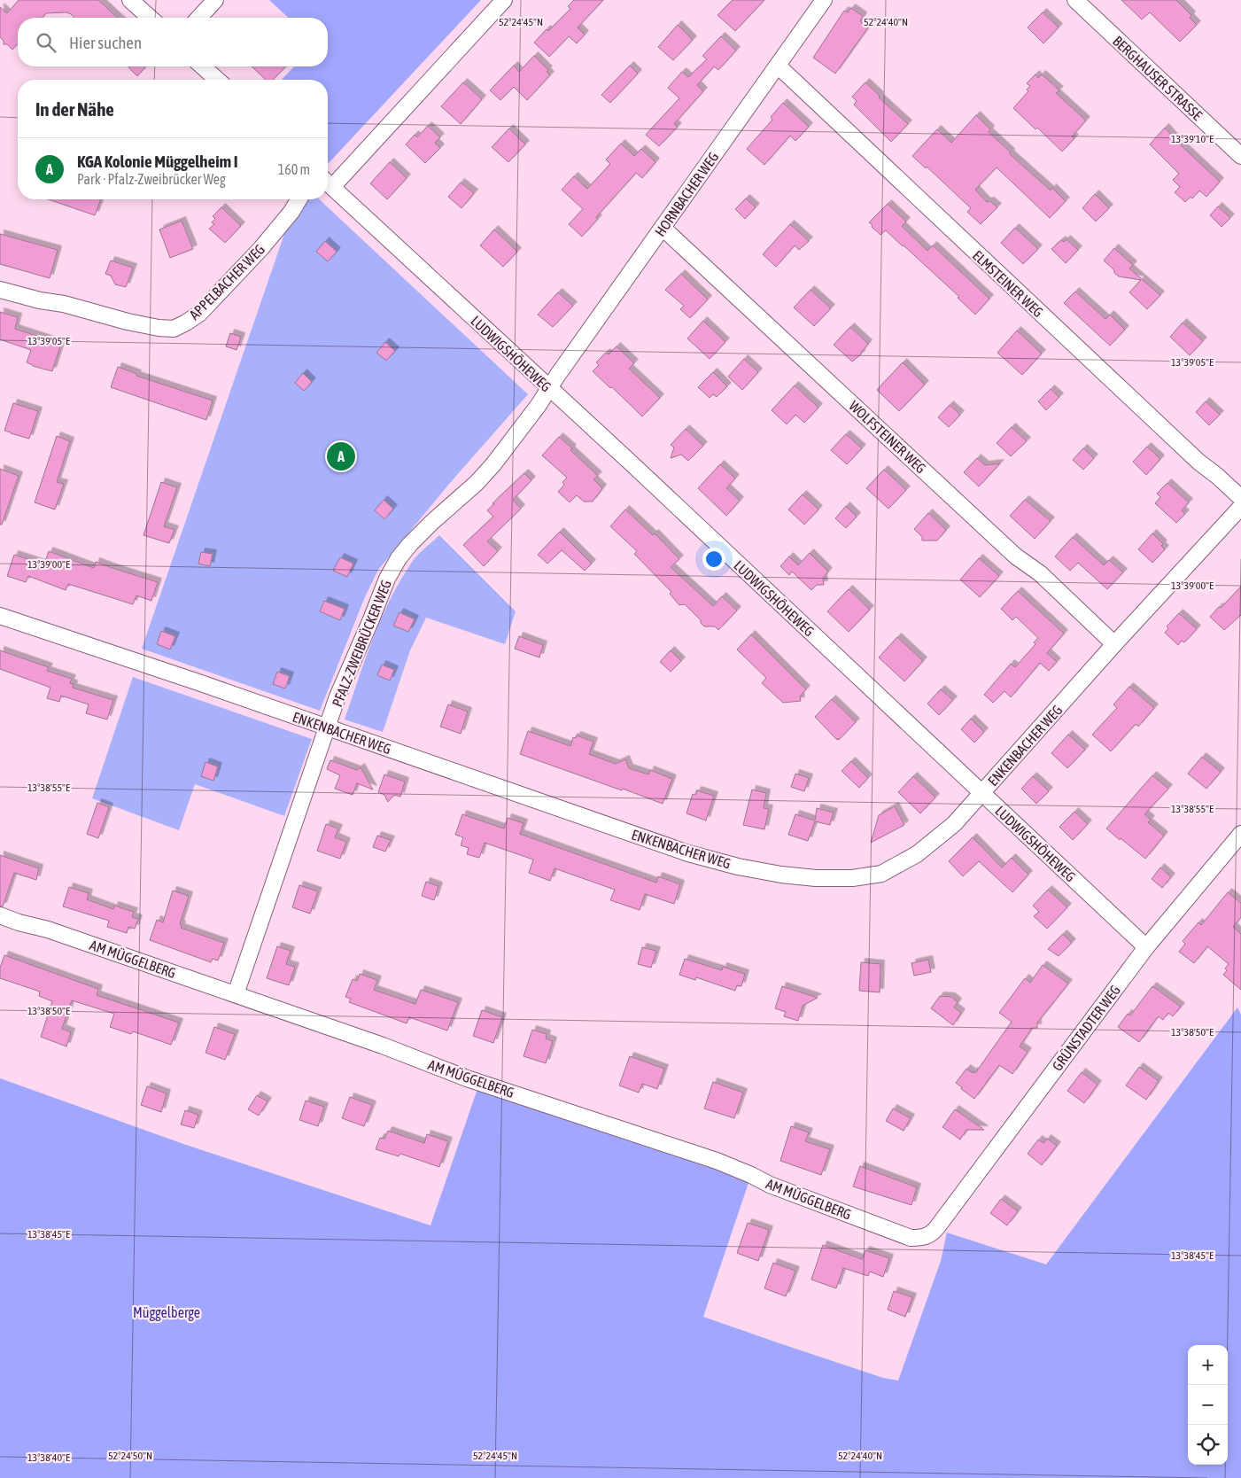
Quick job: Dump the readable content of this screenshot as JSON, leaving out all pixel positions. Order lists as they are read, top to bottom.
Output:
{
  "streets": {
    "street": [
      "BERGHAUSER STRASSE",
      "HORNBACHER WEG",
      "APPELBACHER WEG",
      "ELMSTEINER WEG",
      "LUDWIGSHÖHEWEG",
      "WOLFSTEINER WEG",
      "PFALZ-ZWEIBRÜCKER WEG",
      "ENKENBACHER WEG",
      "AM MÜGGELBERG",
      "GRÜNSTADTER WEG"
    ]
  },
  "crossings": [
    ["HORNBACHER WEG", "ELMSTEINER WEG"],
    ["HORNBACHER WEG", "LUDWIGSHÖHEWEG"],
    ["HORNBACHER WEG", "WOLFSTEINER WEG"],
    ["HORNBACHER WEG", "PFALZ-ZWEIBRÜCKER WEG"],
    ["LUDWIGSHÖHEWEG", "PFALZ-ZWEIBRÜCKER WEG"],
    ["LUDWIGSHÖHEWEG", "ENKENBACHER WEG"],
    ["LUDWIGSHÖHEWEG", "GRÜNSTADTER WEG"],
    ["WOLFSTEINER WEG", "ENKENBACHER WEG"],
    ["PFALZ-ZWEIBRÜCKER WEG", "ENKENBACHER WEG"],
    ["PFALZ-ZWEIBRÜCKER WEG", "AM MÜGGELBERG"],
    ["AM MÜGGELBERG", "GRÜNSTADTER WEG"]
  ],
  "parks": ["Müggelberge"],
  "page": {
    "search": "Hier suchen",
    "heading": "In der Nähe",
    "list": [
      {
        "mark": "A",
        "name": "KGA Kolonie Müggelheim I",
        "note": "Park · Pfalz-Zweibrücker Weg",
        "value": "160 m"
      }
    ],
    "pins": "A",
    "map_buttons": ["+", "−"]
  },
  "coordinates": [
    "52°24'45\"N",
    "52°24'40\"N",
    "13°39'10\"E",
    "13°39'05\"E",
    "13°39'00\"E",
    "13°38'55\"E",
    "13°38'50\"E",
    "13°38'45\"E",
    "52°24'50\"N",
    "13°38'40\"E"
  ]
}
